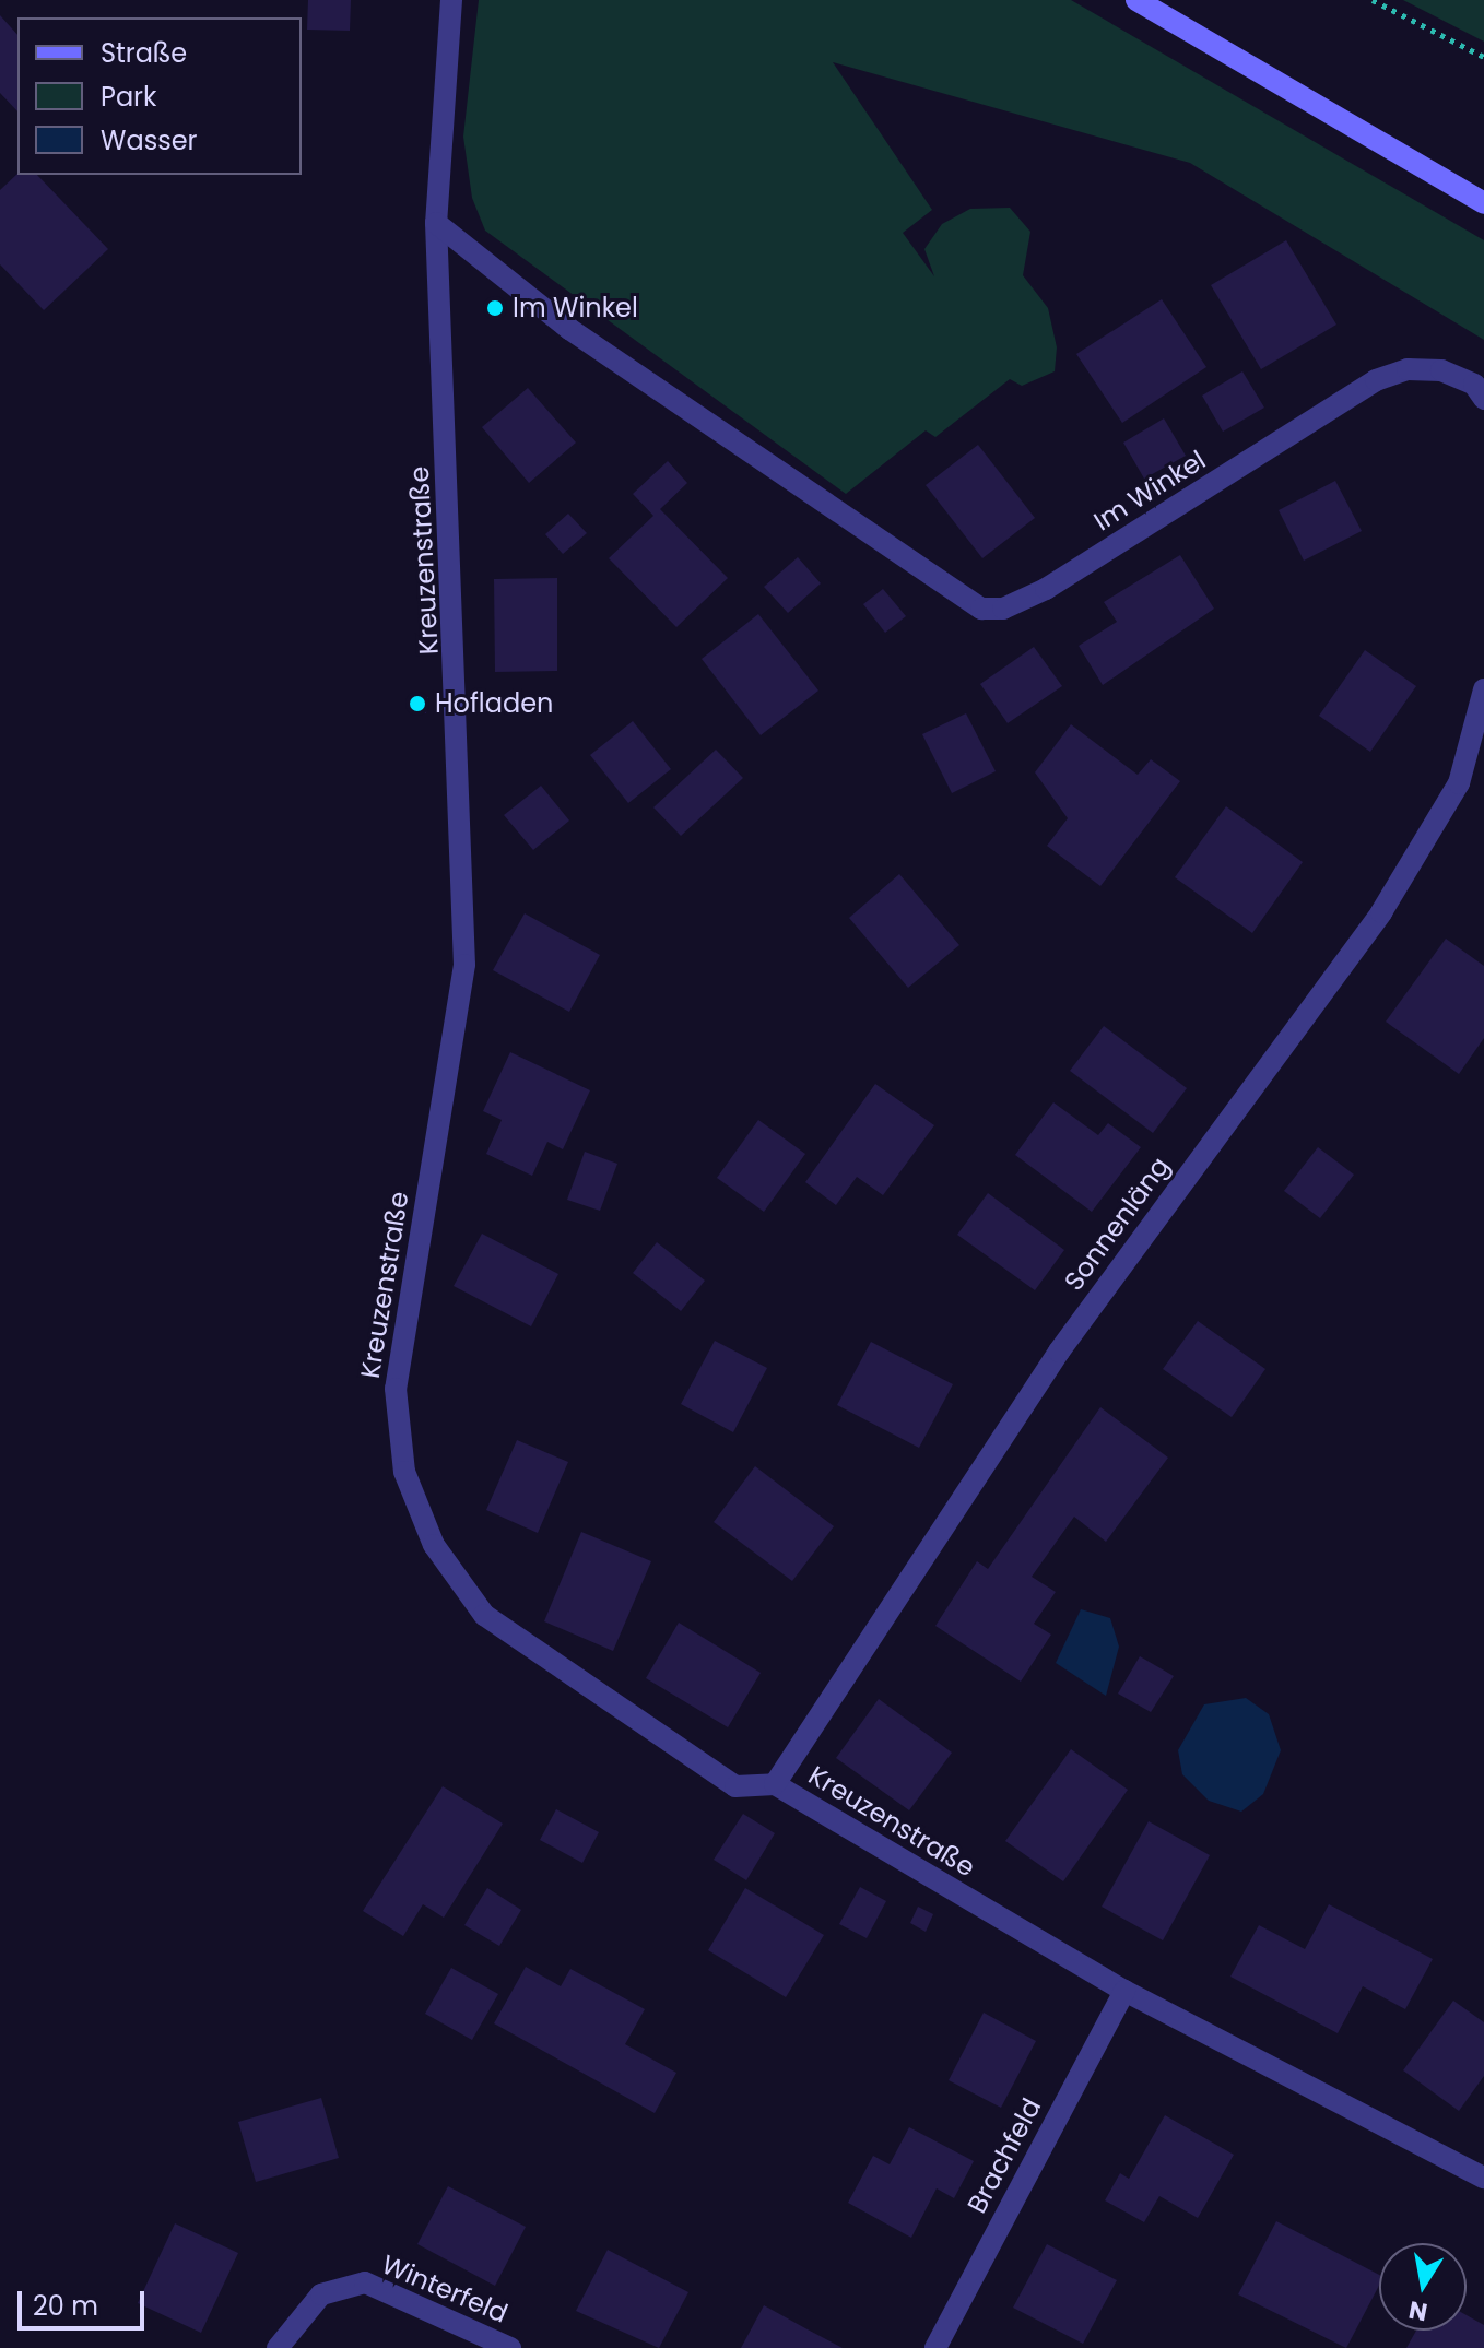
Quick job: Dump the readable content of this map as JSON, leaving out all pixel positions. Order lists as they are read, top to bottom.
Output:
{
  "streets": {
    "street": [
      "Im Winkel",
      "Kreuzenstraße",
      "Sonnenläng",
      "Brachfeld",
      "Winterfeld"
    ]
  },
  "crossings": [
    ["Im Winkel", "Kreuzenstraße"],
    ["Kreuzenstraße", "Sonnenläng"],
    ["Kreuzenstraße", "Brachfeld"]
  ],
  "places": ["Im Winkel", "Hofladen"],
  "legend": ["Straße", "Park", "Wasser"],
  "scale_bar": "20 m",
  "north": "bottom"
}
